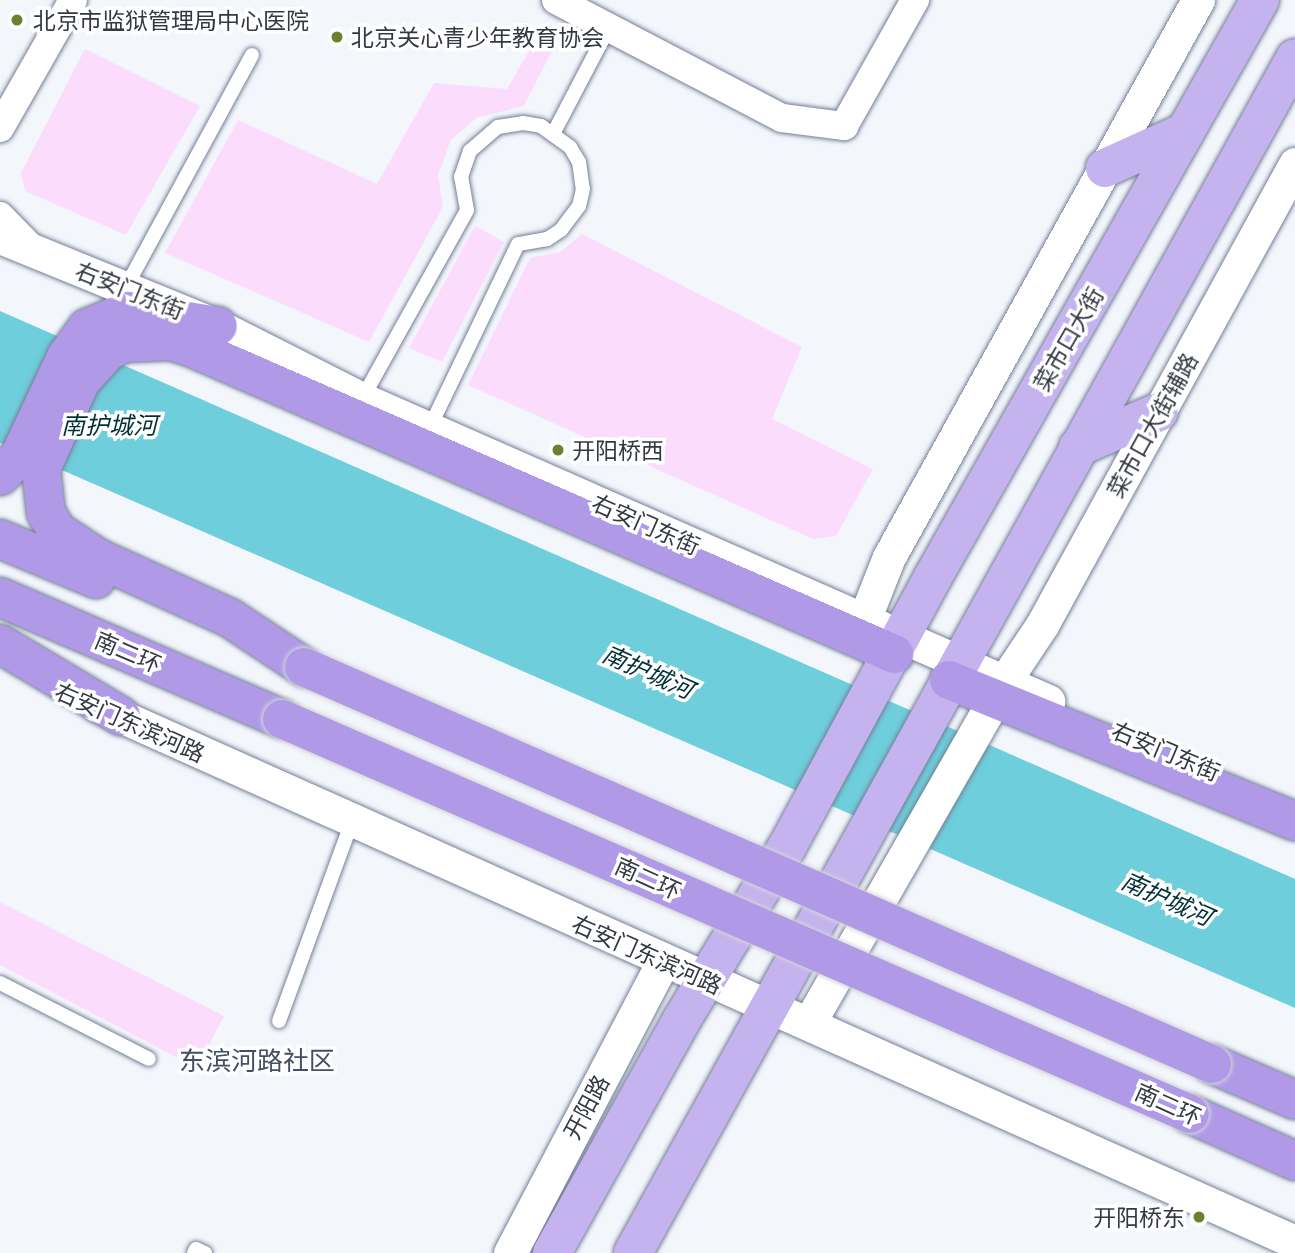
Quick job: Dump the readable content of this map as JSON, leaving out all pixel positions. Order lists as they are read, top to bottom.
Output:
{
  "streets": {
    "highway": ["南二环"],
    "main road": ["菜市口大街", "开阳路"],
    "street": ["右安门东街", "菜市口大街辅路", "右安门东滨河路"]
  },
  "crossings": [
    ["右安门东街", "菜市口大街"],
    ["右安门东街", "菜市口大街辅路"],
    ["菜市口大街", "开阳路"],
    ["菜市口大街辅路", "右安门东滨河路"],
    ["右安门东滨河路", "开阳路"]
  ],
  "districts": ["东滨河路社区"],
  "water": ["南护城河"],
  "places": [
    "北京市监狱管理局中心医院",
    "北京关心青少年教育协会",
    "开阳桥西",
    "开阳桥东"
  ]
}
